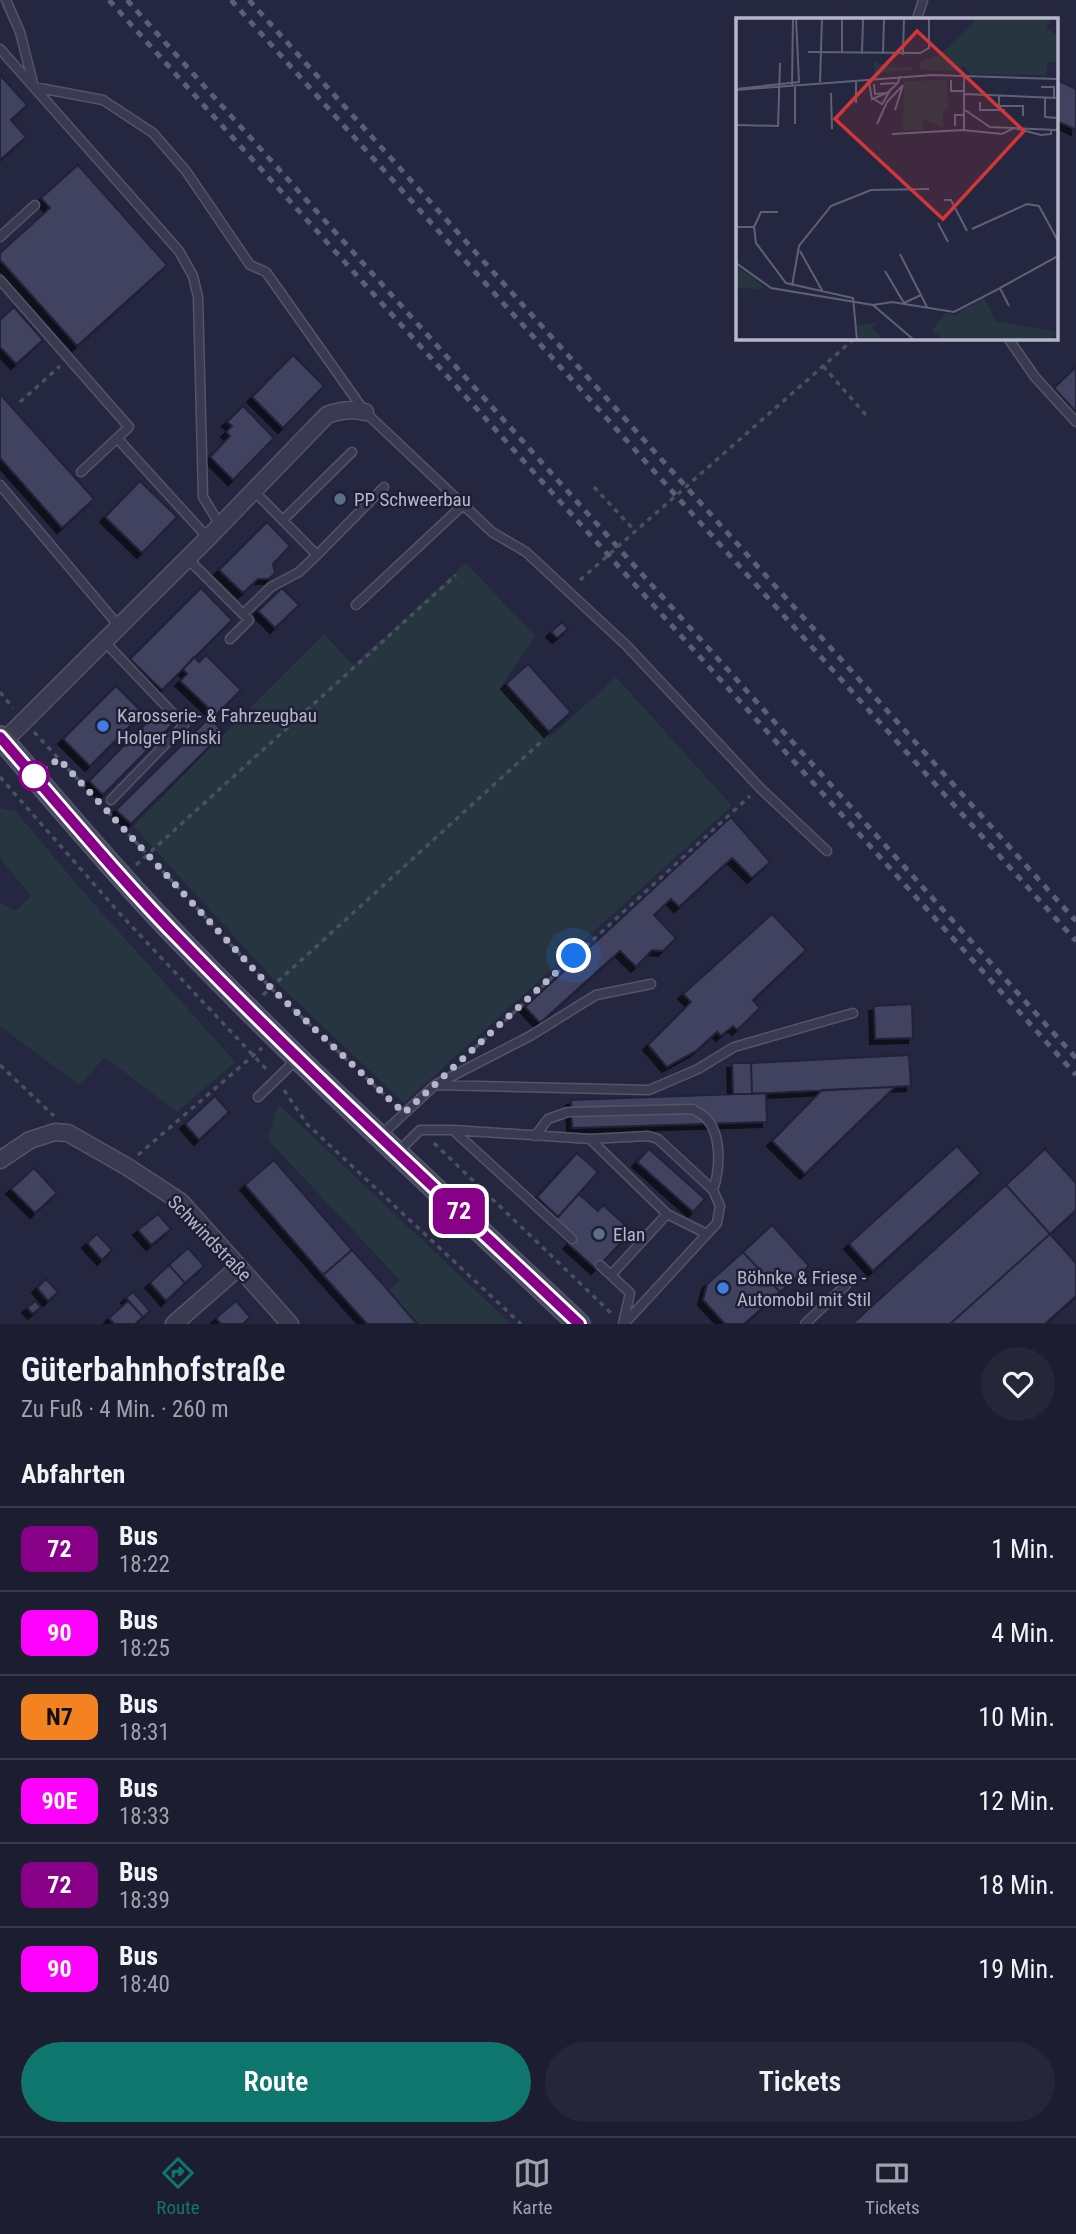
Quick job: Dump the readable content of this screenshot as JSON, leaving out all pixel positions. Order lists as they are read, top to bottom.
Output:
{
  "streets": {
    "street": ["Schwindstraße"]
  },
  "places": [
    "PP Schweerbau",
    "Karosserie- & Fahrzeugbau Holger Plinski",
    "Elan",
    "Böhnke & Friese - Automobil mit Stil"
  ],
  "lines": ["bus line 72"],
  "page": {
    "on_map": "72",
    "heading": [
      ["Güterbahnhofstraße", "Zu Fuß · 4 Min. · 260 m"],
      "Abfahrten"
    ],
    "list": [
      {
        "mark": "72",
        "name": "Bus",
        "note": "18:22",
        "value": "1 Min."
      },
      {
        "mark": "90",
        "name": "Bus",
        "note": "18:25",
        "value": "4 Min."
      },
      {
        "mark": "N7",
        "name": "Bus",
        "note": "18:31",
        "value": "10 Min."
      },
      {
        "mark": "90E",
        "name": "Bus",
        "note": "18:33",
        "value": "12 Min."
      },
      {
        "mark": "72",
        "name": "Bus",
        "note": "18:39",
        "value": "18 Min."
      },
      {
        "mark": "90",
        "name": "Bus",
        "note": "18:40",
        "value": "19 Min."
      }
    ],
    "buttons": ["Route", "Tickets"],
    "tabs": ["Route", "Karte", "Tickets"]
  }
}
